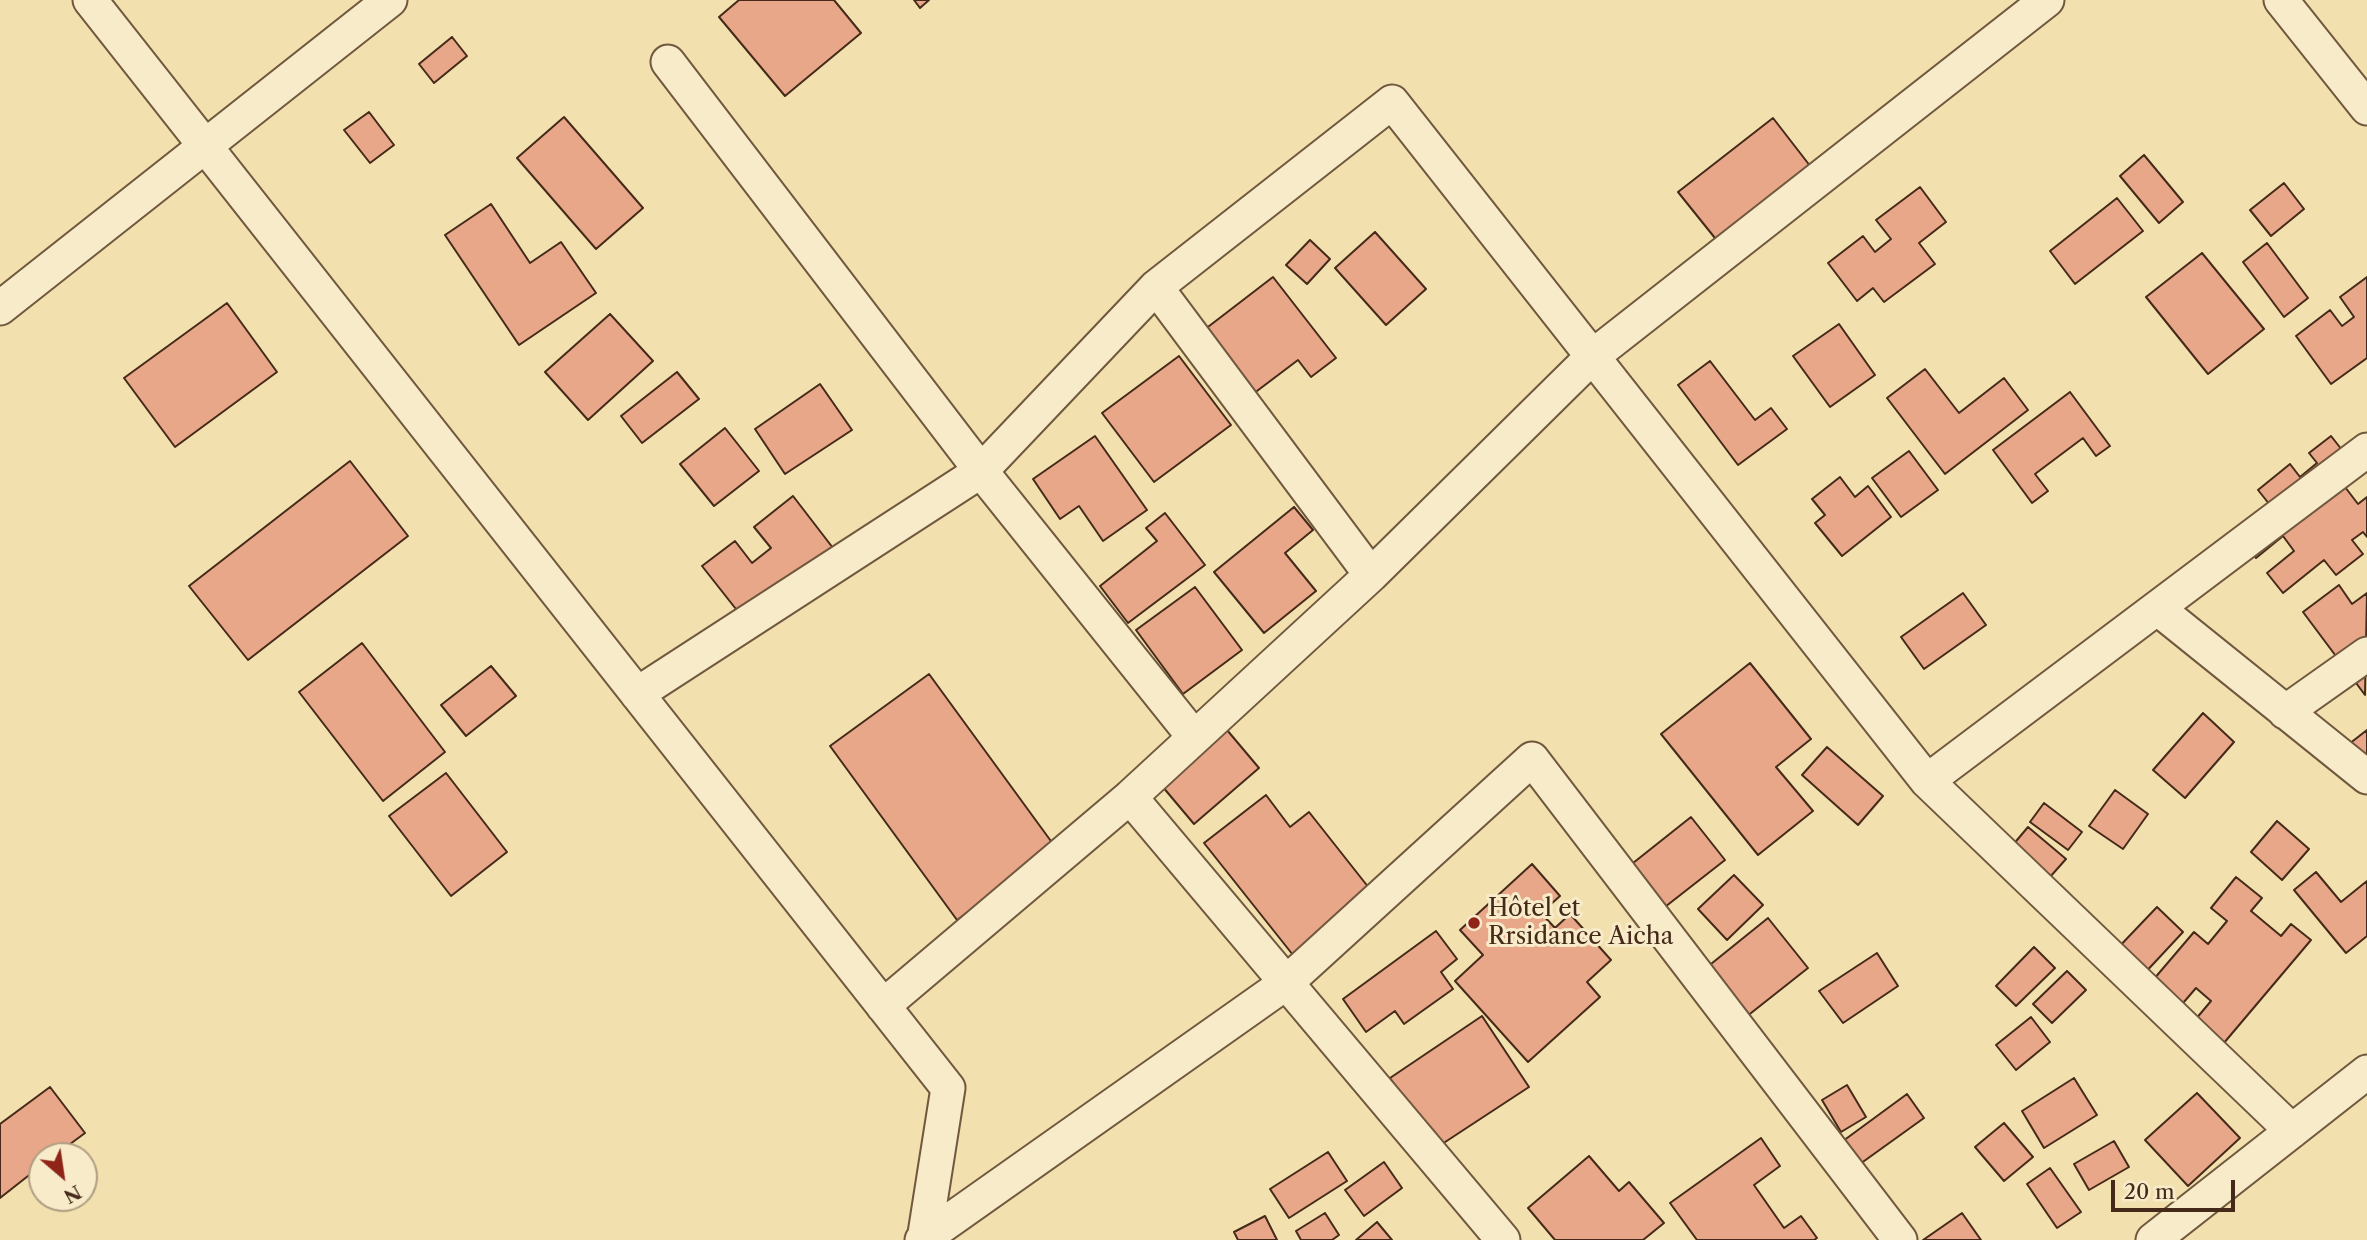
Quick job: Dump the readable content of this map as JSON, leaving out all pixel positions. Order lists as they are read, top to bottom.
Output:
{
  "places": ["Hôtel et Rrsidance Aicha"],
  "scale_bar": "20 m",
  "north": "bottom right"
}
